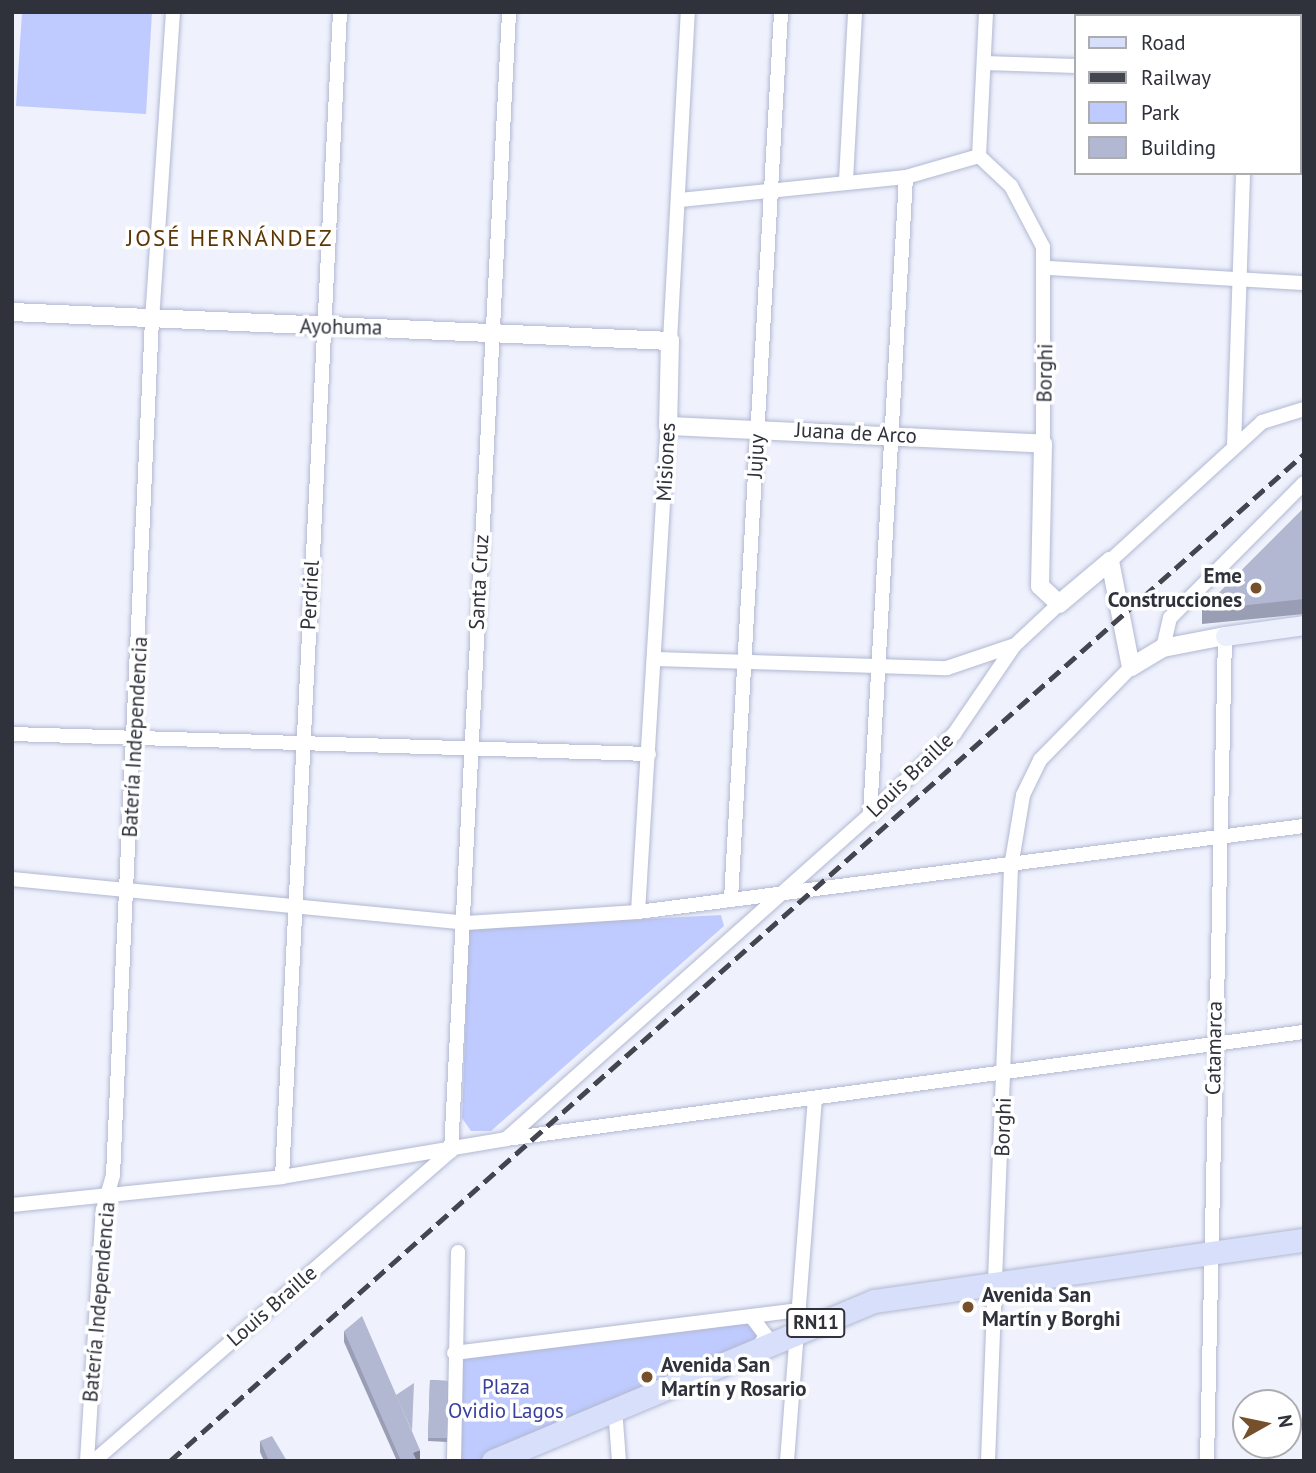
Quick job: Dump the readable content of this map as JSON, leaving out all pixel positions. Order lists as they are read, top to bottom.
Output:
{
  "streets": {
    "main road": ["RN11"],
    "street": [
      "Ayohuma",
      "Borghi",
      "Juana de Arco",
      "Jujuy",
      "Misiones",
      "Santa Cruz",
      "Perdriel",
      "Batería Independencia",
      "Louis Braille",
      "Catamarca"
    ]
  },
  "crossings": [
    ["Ayohuma", "Misiones"],
    ["Ayohuma", "Santa Cruz"],
    ["Ayohuma", "Perdriel"],
    ["Ayohuma", "Batería Independencia"],
    ["Borghi", "Juana de Arco"],
    ["Borghi", "Louis Braille"],
    ["Borghi", "RN11"],
    ["Juana de Arco", "Jujuy"],
    ["Juana de Arco", "Misiones"],
    ["Santa Cruz", "Louis Braille"],
    ["Catamarca", "RN11"]
  ],
  "districts": ["JOSÉ HERNÁNDEZ"],
  "parks": ["Plaza Ovidio Lagos"],
  "places": ["Eme Construcciones", "Avenida San Martín y Borghi", "Avenida San Martín y Rosario"],
  "legend": [
    "Road",
    "Railway",
    "Park",
    "Building"
  ],
  "north": "right"
}
